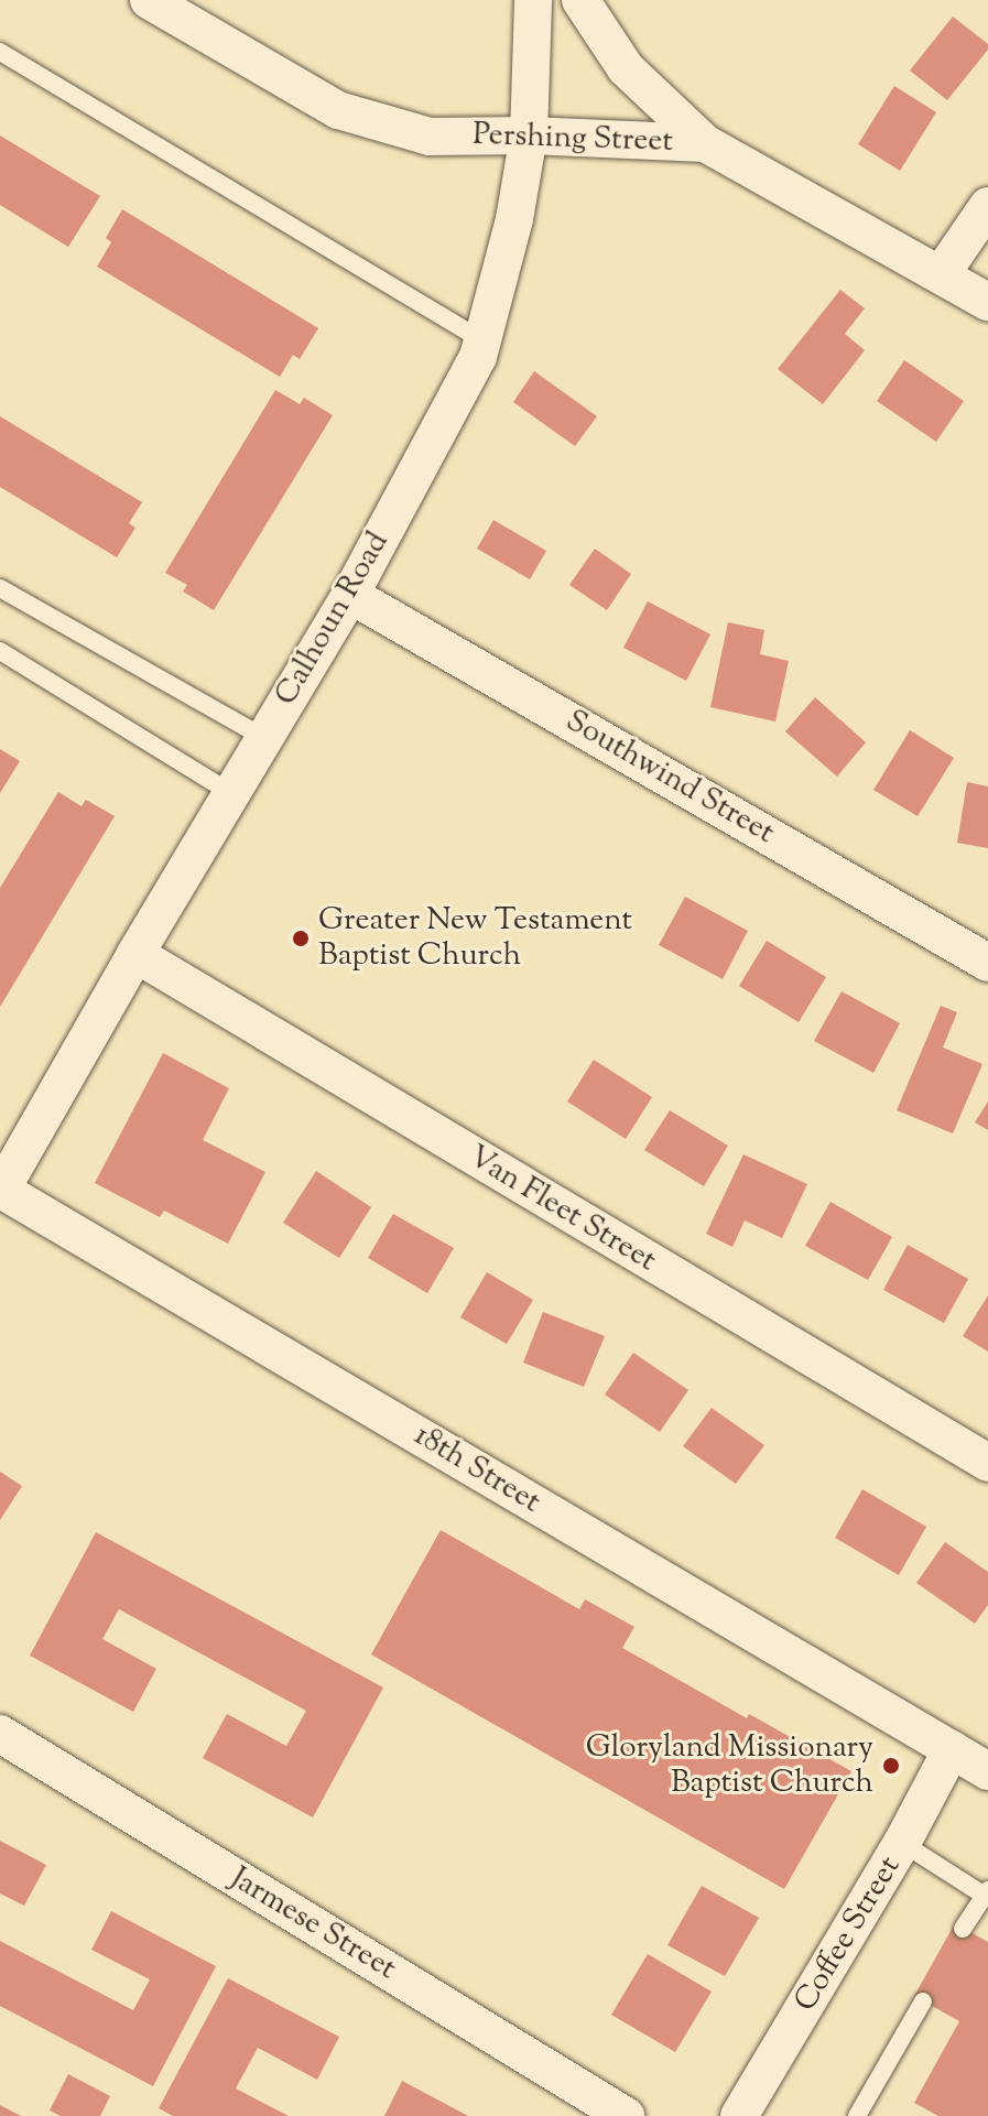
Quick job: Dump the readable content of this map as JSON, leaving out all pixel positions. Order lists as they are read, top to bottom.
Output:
{
  "streets": {
    "street": [
      "Pershing Street",
      "Calhoun Road",
      "Southwind Street",
      "Van Fleet Street",
      "18th Street",
      "Jarmese Street",
      "Coffee Street"
    ]
  },
  "crossings": [
    ["Pershing Street", "Calhoun Road"],
    ["Calhoun Road", "Southwind Street"],
    ["Calhoun Road", "Van Fleet Street"],
    ["Calhoun Road", "18th Street"],
    ["18th Street", "Coffee Street"]
  ],
  "places": ["Greater New Testament Baptist Church", "Gloryland Missionary Baptist Church"]
}
